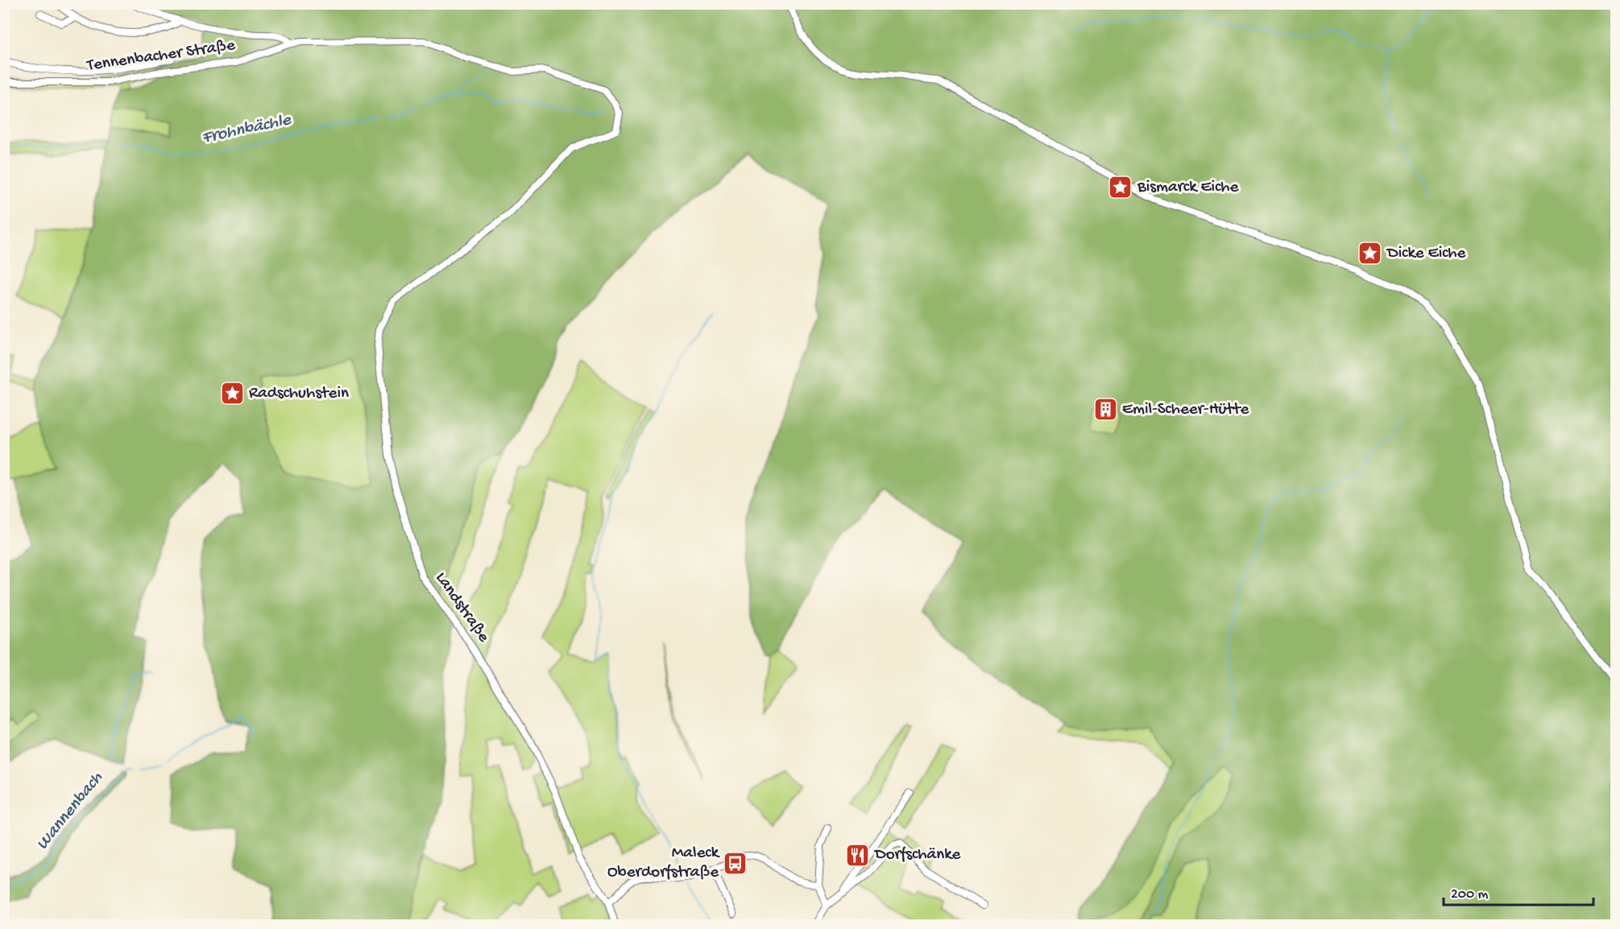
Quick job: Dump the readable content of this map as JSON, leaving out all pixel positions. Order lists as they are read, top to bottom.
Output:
{
  "streets": {
    "street": ["Tennenbacher Straße", "Landstraße"]
  },
  "crossings": [
    ["Tennenbacher Straße", "Landstraße"]
  ],
  "water": ["Frohnbächle", "Wannenbach"],
  "places": {
    "place": ["Bismarck Eiche", "Dicke Eiche", "Radschuhstein"],
    "building": ["Emil-Scheer-Hütte"],
    "restaurant": ["Dorfschänke"],
    "bus stop": ["Maleck Oberdorfstraße"]
  },
  "scale_bar": "200 m"
}
